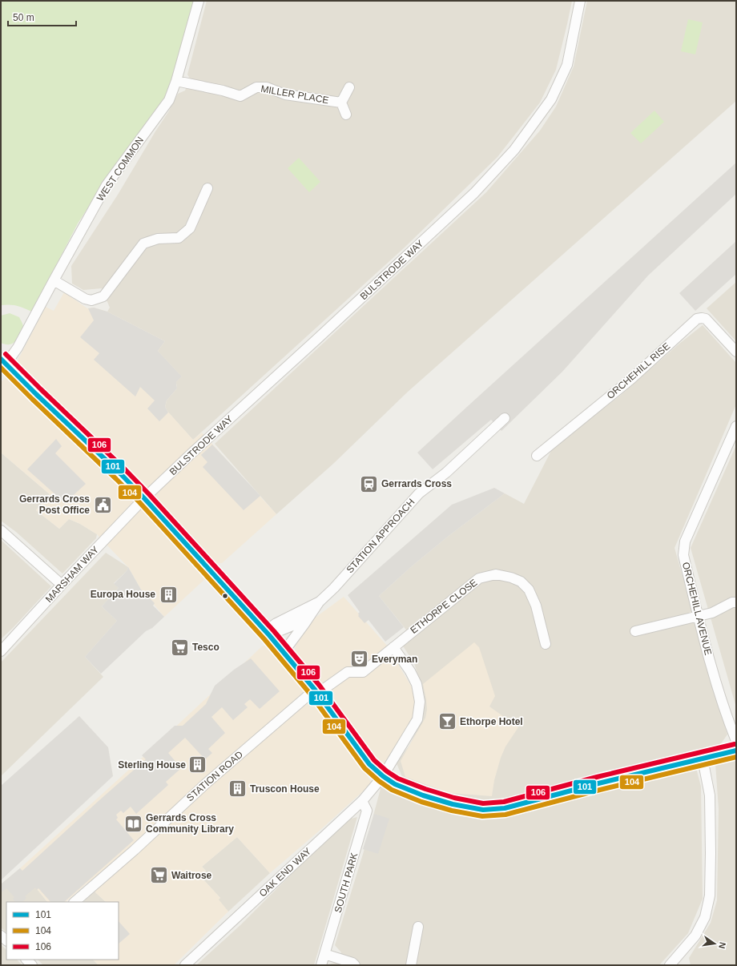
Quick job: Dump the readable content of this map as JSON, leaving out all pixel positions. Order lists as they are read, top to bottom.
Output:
{
  "streets": {
    "street": [
      "MILLER PLACE",
      "WEST COMMON",
      "BULSTRODE WAY",
      "ORCHEHILL RISE",
      "STATION APPROACH",
      "MARSHAM WAY",
      "ETHORPE CLOSE",
      "ORCHEHILL AVENUE",
      "STATION ROAD",
      "OAK END WAY",
      "SOUTH PARK"
    ]
  },
  "crossings": [
    ["MILLER PLACE", "WEST COMMON"],
    ["BULSTRODE WAY", "MARSHAM WAY"],
    ["ETHORPE CLOSE", "STATION ROAD"],
    ["ETHORPE CLOSE", "OAK END WAY"],
    ["OAK END WAY", "SOUTH PARK"]
  ],
  "places": {
    "station": ["Gerrards Cross"],
    "public building": ["Gerrards Cross Post Office"],
    "building": ["Europa House", "Sterling House", "Truscon House"],
    "supermarket": ["Tesco", "Waitrose"],
    "theatre": ["Everyman"],
    "bar": ["Ethorpe Hotel"],
    "library": ["Gerrards Cross Community Library"]
  },
  "lines": ["transit line 106", "transit line 101", "transit line 104"],
  "legend": ["101", "104", "106"],
  "scale_bar": "50 m",
  "north": "right"
}
